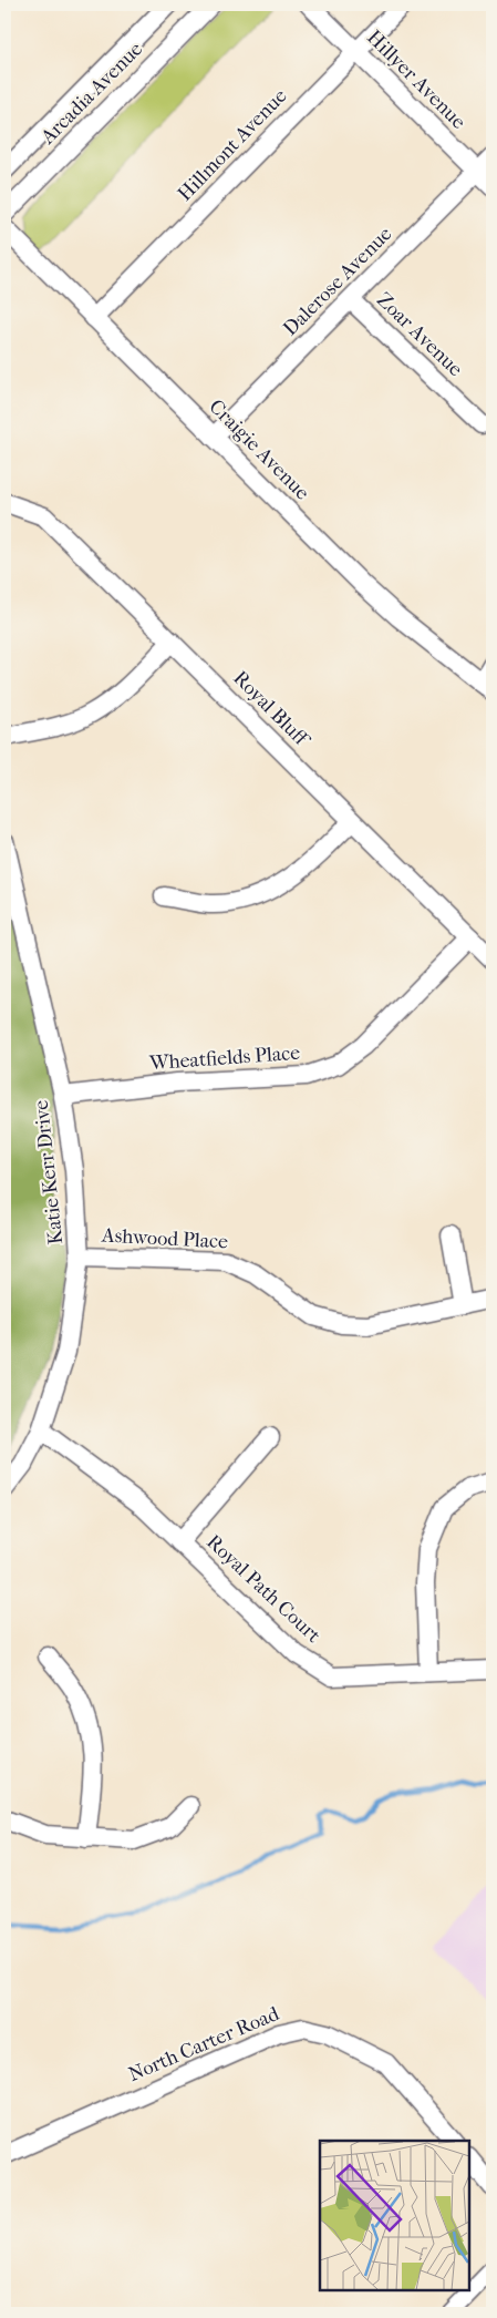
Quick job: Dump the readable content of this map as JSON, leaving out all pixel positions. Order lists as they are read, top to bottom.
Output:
{
  "streets": {
    "street": [
      "Hillyer Avenue",
      "Arcadia Avenue",
      "Hillmont Avenue",
      "Dalerose Avenue",
      "Zoar Avenue",
      "Craigie Avenue",
      "Royal Bluff",
      "Wheatfields Place",
      "Katie Kerr Drive",
      "Ashwood Place",
      "Royal Path Court",
      "North Carter Road"
    ]
  },
  "crossings": [
    ["Hillyer Avenue", "Hillmont Avenue"],
    ["Hillyer Avenue", "Dalerose Avenue"],
    ["Hillmont Avenue", "Craigie Avenue"],
    ["Dalerose Avenue", "Zoar Avenue"],
    ["Dalerose Avenue", "Craigie Avenue"],
    ["Royal Bluff", "Wheatfields Place"],
    ["Wheatfields Place", "Katie Kerr Drive"],
    ["Katie Kerr Drive", "Ashwood Place"],
    ["Katie Kerr Drive", "Royal Path Court"]
  ]
}
